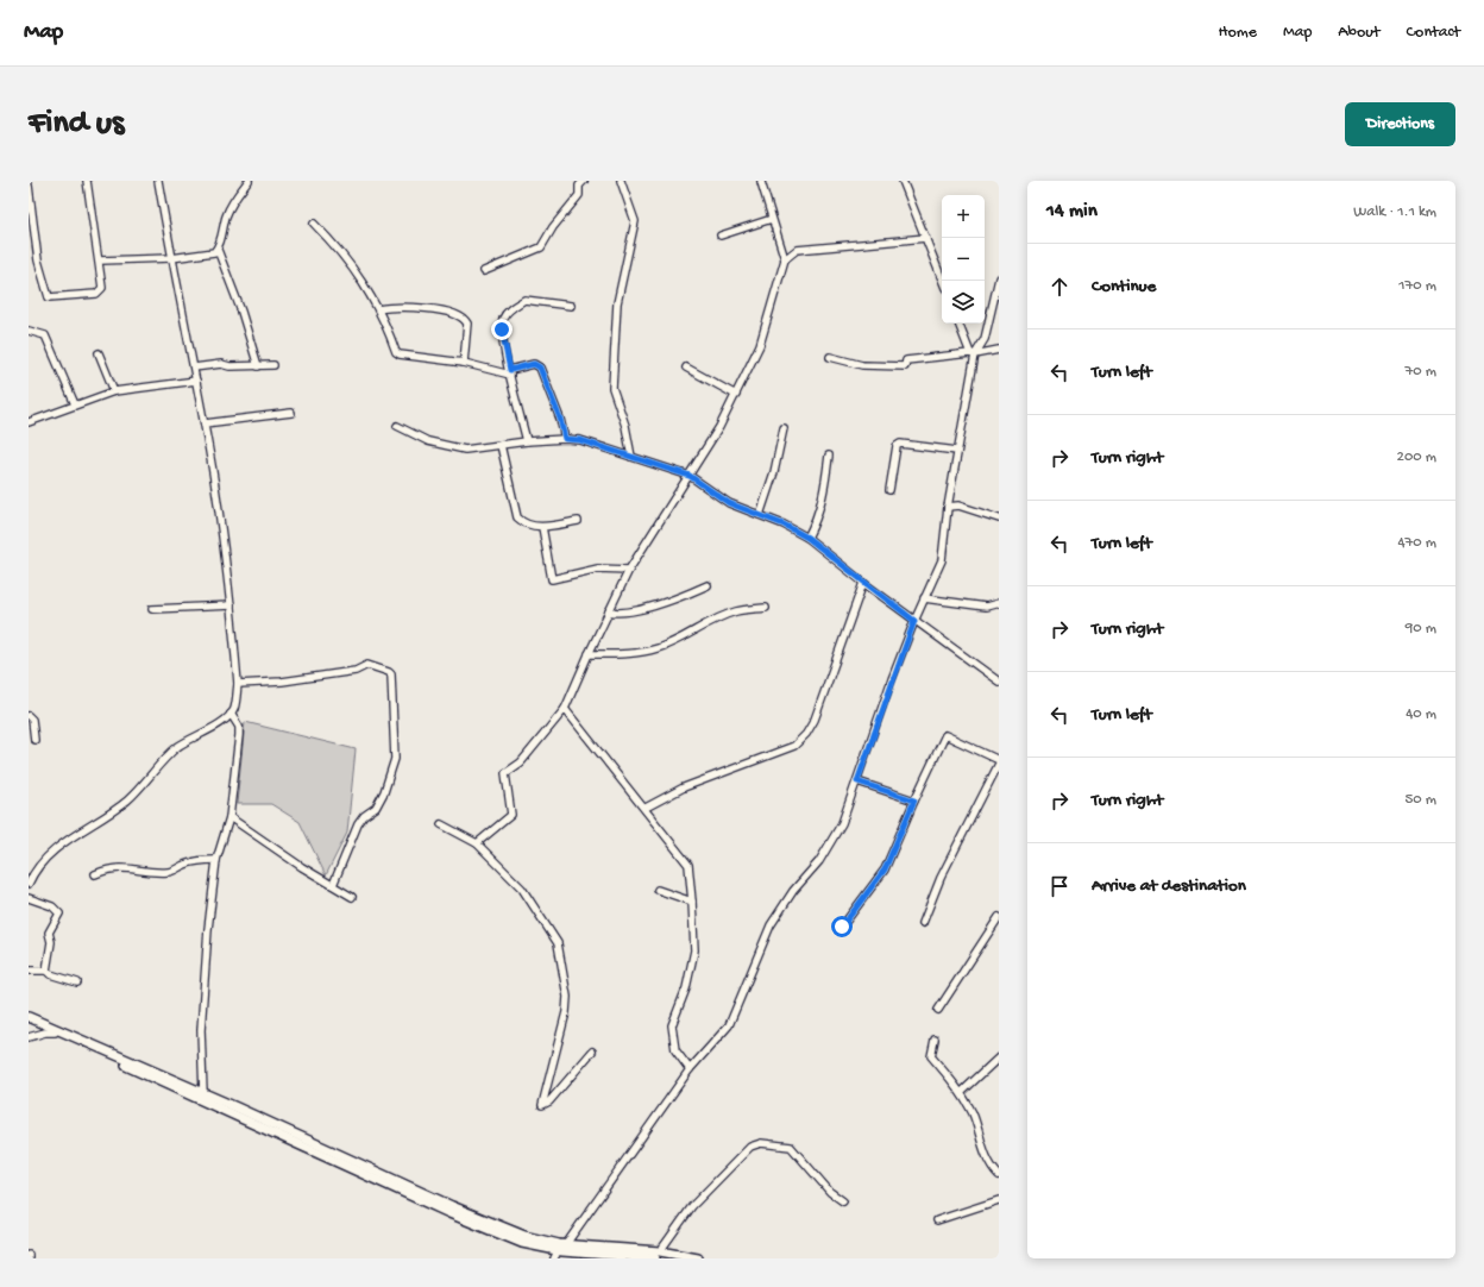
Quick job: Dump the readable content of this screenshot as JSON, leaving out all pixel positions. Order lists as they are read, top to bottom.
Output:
{
  "page": {
    "header": "Map",
    "nav": [
      "Home",
      "Map",
      "About",
      "Contact"
    ],
    "buttons": "Directions",
    "title": "Find us",
    "heading": ["14 min", "Walk · 1.1 km"],
    "map_buttons": ["+", "−"],
    "list": [
      ["Continue", "170 m"],
      ["Turn left", "70 m"],
      ["Turn right", "200 m"],
      ["Turn left", "470 m"],
      ["Turn right", "90 m"],
      ["Turn left", "40 m"],
      ["Turn right", "50 m"],
      "Arrive at destination"
    ]
  }
}
